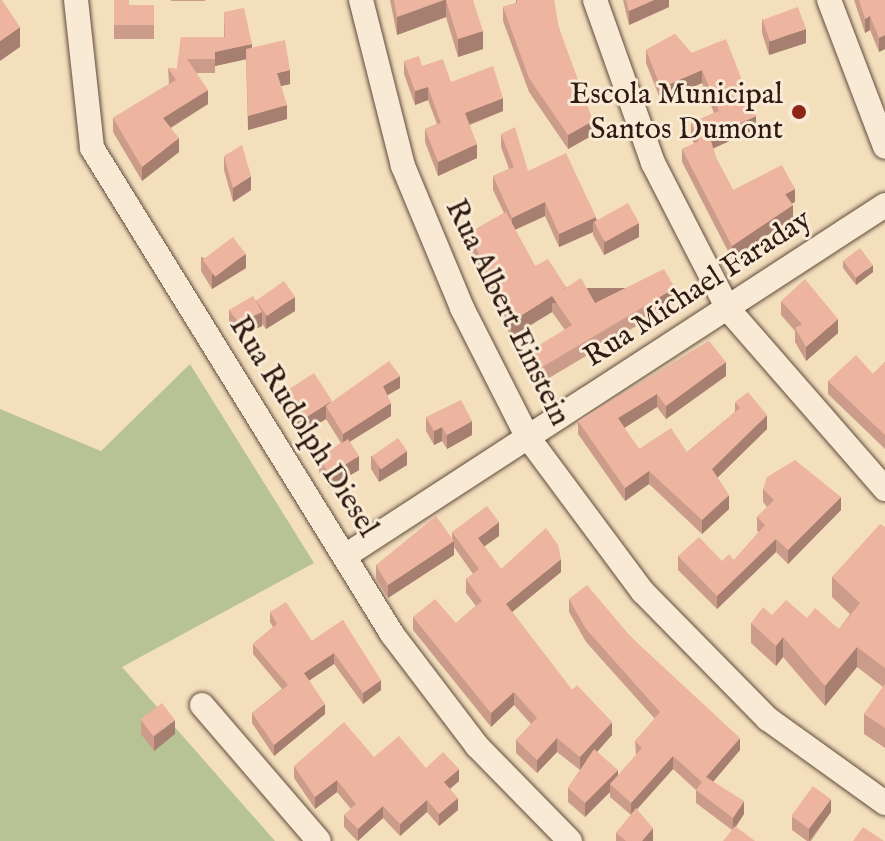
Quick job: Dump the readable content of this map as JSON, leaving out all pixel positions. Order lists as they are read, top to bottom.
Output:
{
  "streets": {
    "street": ["Rua Michael Faraday", "Rua Albert Einstein", "Rua Rudolph Diesel"]
  },
  "crossings": [
    ["Rua Michael Faraday", "Rua Albert Einstein"],
    ["Rua Michael Faraday", "Rua Rudolph Diesel"]
  ],
  "places": ["Escola Municipal Santos Dumont"]
}
